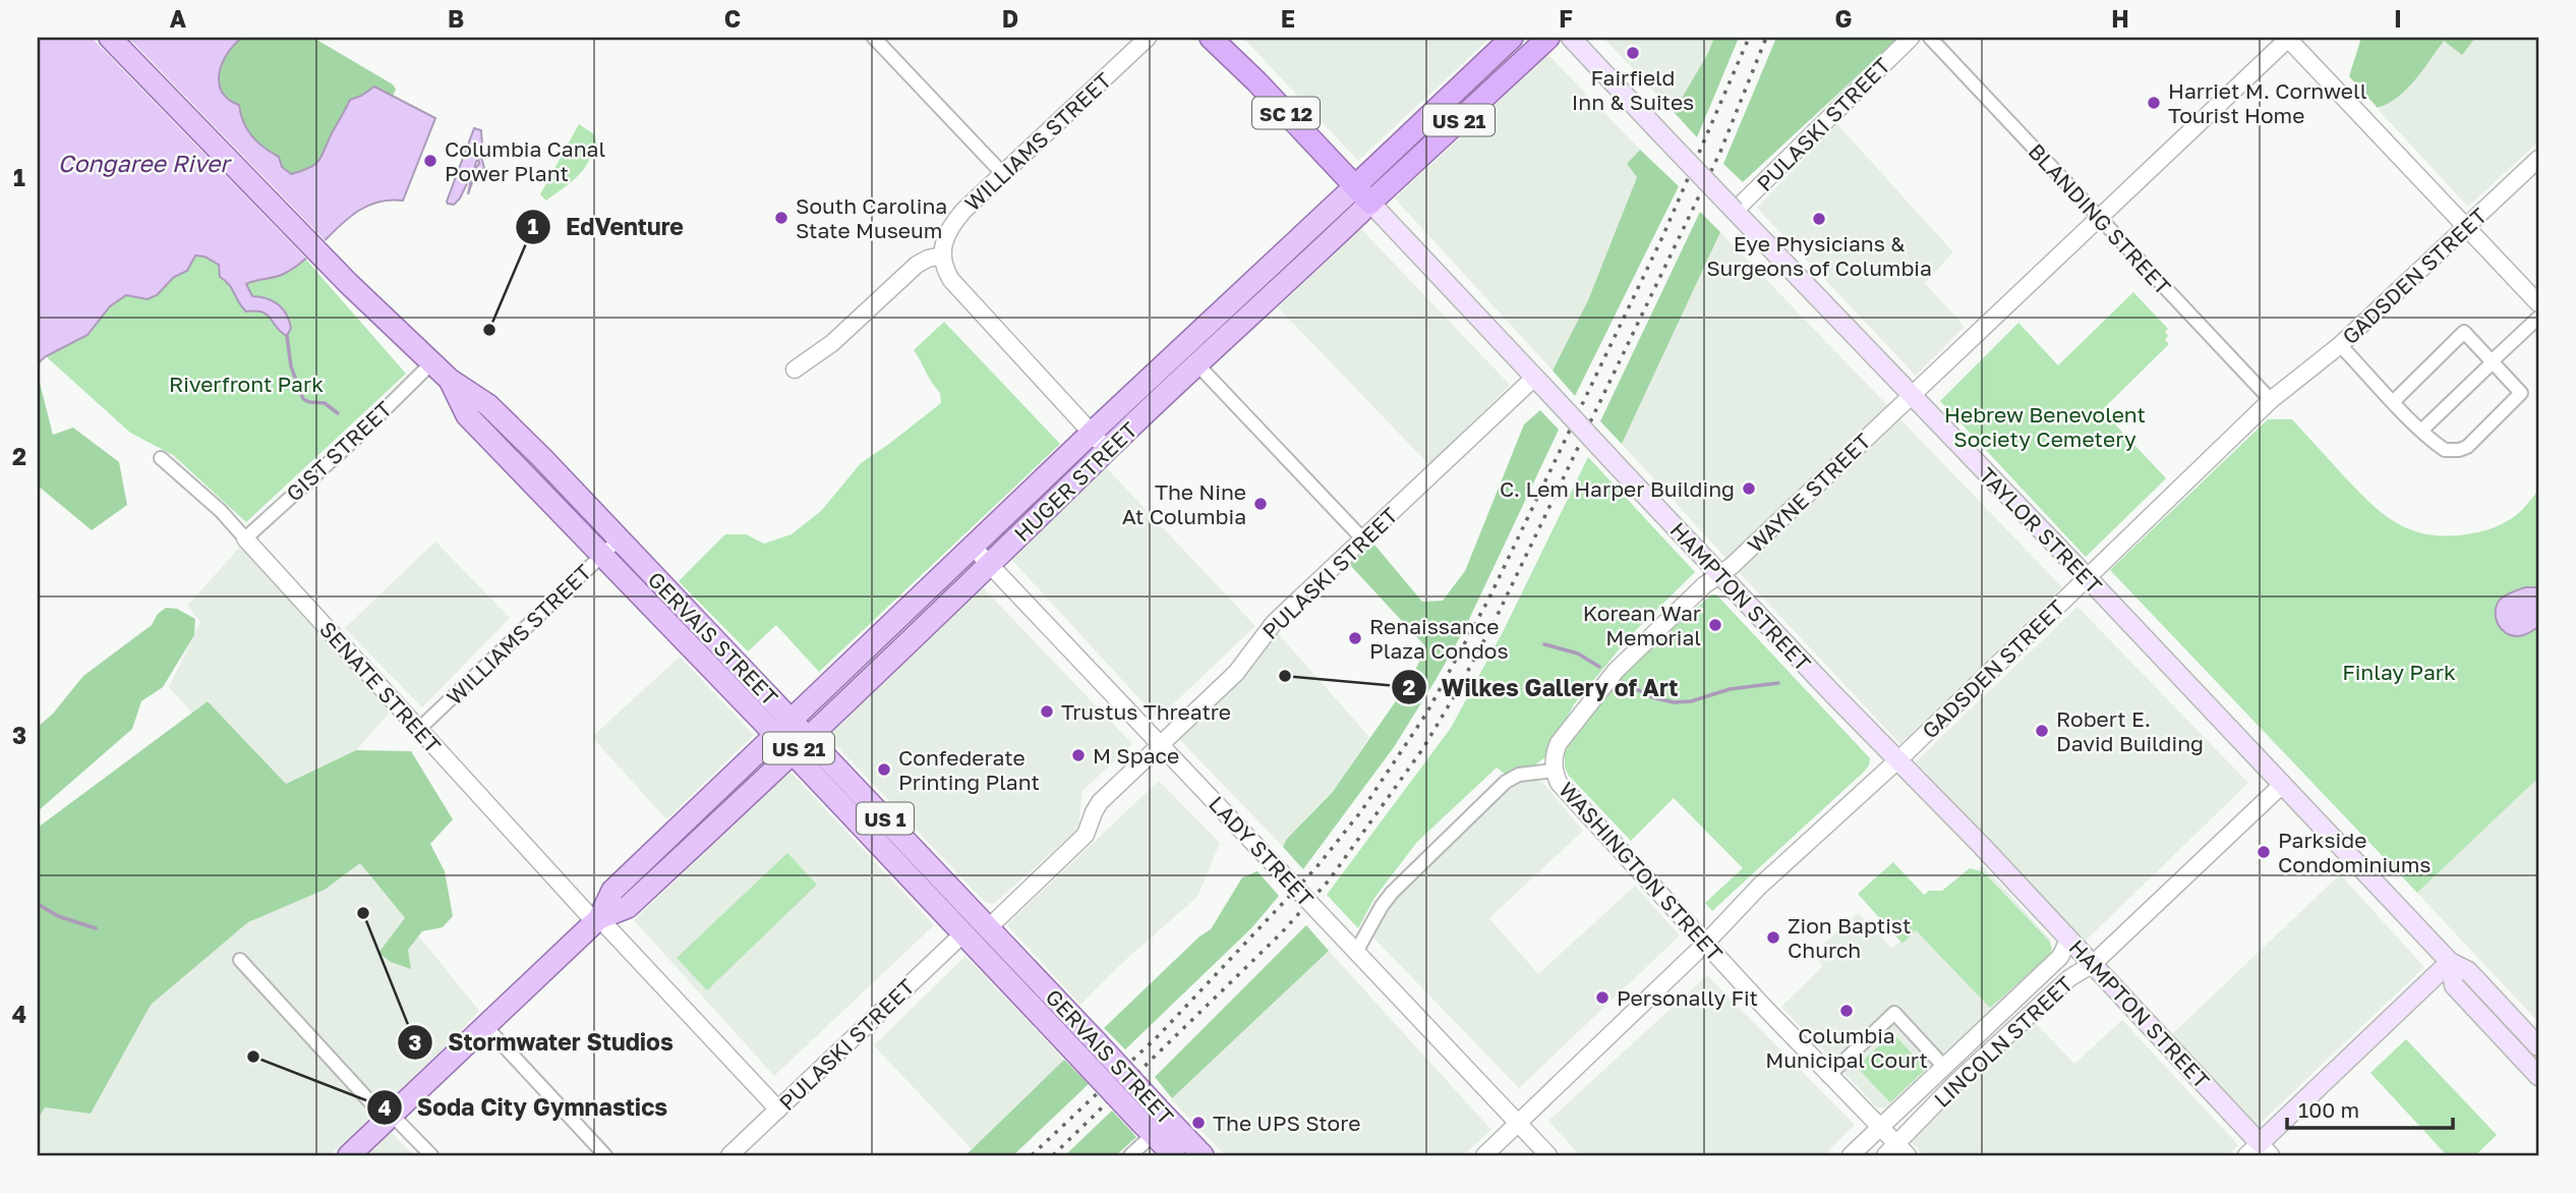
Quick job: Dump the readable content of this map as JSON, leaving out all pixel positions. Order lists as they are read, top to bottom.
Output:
{
  "streets": {
    "highway": [
      "SC 12",
      "US 21",
      "HUGER STREET",
      "HAMPTON STREET"
    ],
    "main road": ["TAYLOR STREET", "GERVAIS STREET", "US 1"],
    "street": [
      "PULASKI STREET",
      "WILLIAMS STREET",
      "BLANDING STREET",
      "GADSDEN STREET",
      "GIST STREET",
      "WAYNE STREET",
      "SENATE STREET",
      "LADY STREET",
      "WASHINGTON STREET",
      "LINCOLN STREET"
    ]
  },
  "crossings": [
    ["SC 12", "TAYLOR STREET"],
    ["SC 12", "HAMPTON STREET"],
    ["PULASKI STREET", "TAYLOR STREET"],
    ["PULASKI STREET", "HAMPTON STREET"],
    ["PULASKI STREET", "GERVAIS STREET"],
    ["PULASKI STREET", "SENATE STREET"],
    ["PULASKI STREET", "LADY STREET"],
    ["WILLIAMS STREET", "GERVAIS STREET"],
    ["WILLIAMS STREET", "SENATE STREET"],
    ["BLANDING STREET", "GADSDEN STREET"],
    ["BLANDING STREET", "WAYNE STREET"],
    ["GADSDEN STREET", "TAYLOR STREET"],
    ["GADSDEN STREET", "HAMPTON STREET"],
    ["GADSDEN STREET", "LADY STREET"],
    ["GADSDEN STREET", "WASHINGTON STREET"],
    ["GIST STREET", "GERVAIS STREET"],
    ["GIST STREET", "SENATE STREET"],
    ["HUGER STREET", "HAMPTON STREET"],
    ["HUGER STREET", "GERVAIS STREET"],
    ["HUGER STREET", "SENATE STREET"],
    ["HUGER STREET", "LADY STREET"],
    ["WAYNE STREET", "TAYLOR STREET"],
    ["WAYNE STREET", "HAMPTON STREET"],
    ["WAYNE STREET", "WASHINGTON STREET"],
    ["TAYLOR STREET", "LINCOLN STREET"],
    ["HAMPTON STREET", "LINCOLN STREET"],
    ["WASHINGTON STREET", "LINCOLN STREET"]
  ],
  "water": ["Congaree River"],
  "parks": ["Riverfront Park", "Hebrew Benevolent Society Cemetery", "Finlay Park"],
  "places": [
    "Fairfield Inn & Suites",
    "Harriet M. Cornwell Tourist Home",
    "Columbia Canal Power Plant",
    "South Carolina State Museum",
    "Eye Physicians & Surgeons of Columbia",
    "EdVenture",
    "C. Lem Harper Building",
    "The Nine At Columbia",
    "Korean War Memorial",
    "Renaissance Plaza Condos",
    "Wilkes Gallery of Art",
    "Trustus Threatre",
    "Robert E. David Building",
    "M Space",
    "Confederate Printing Plant",
    "Parkside Condominiums",
    "Stormwater Studios",
    "Zion Baptist Church",
    "Personally Fit",
    "Columbia Municipal Court",
    "Soda City Gymnastics",
    "The UPS Store"
  ],
  "scale_bar": "100 m",
  "grid": {
    "columns": [
      "A",
      "B",
      "C",
      "D",
      "E",
      "F",
      "G",
      "H",
      "I"
    ],
    "rows": [
      "1",
      "2",
      "3",
      "4"
    ]
  }
}
